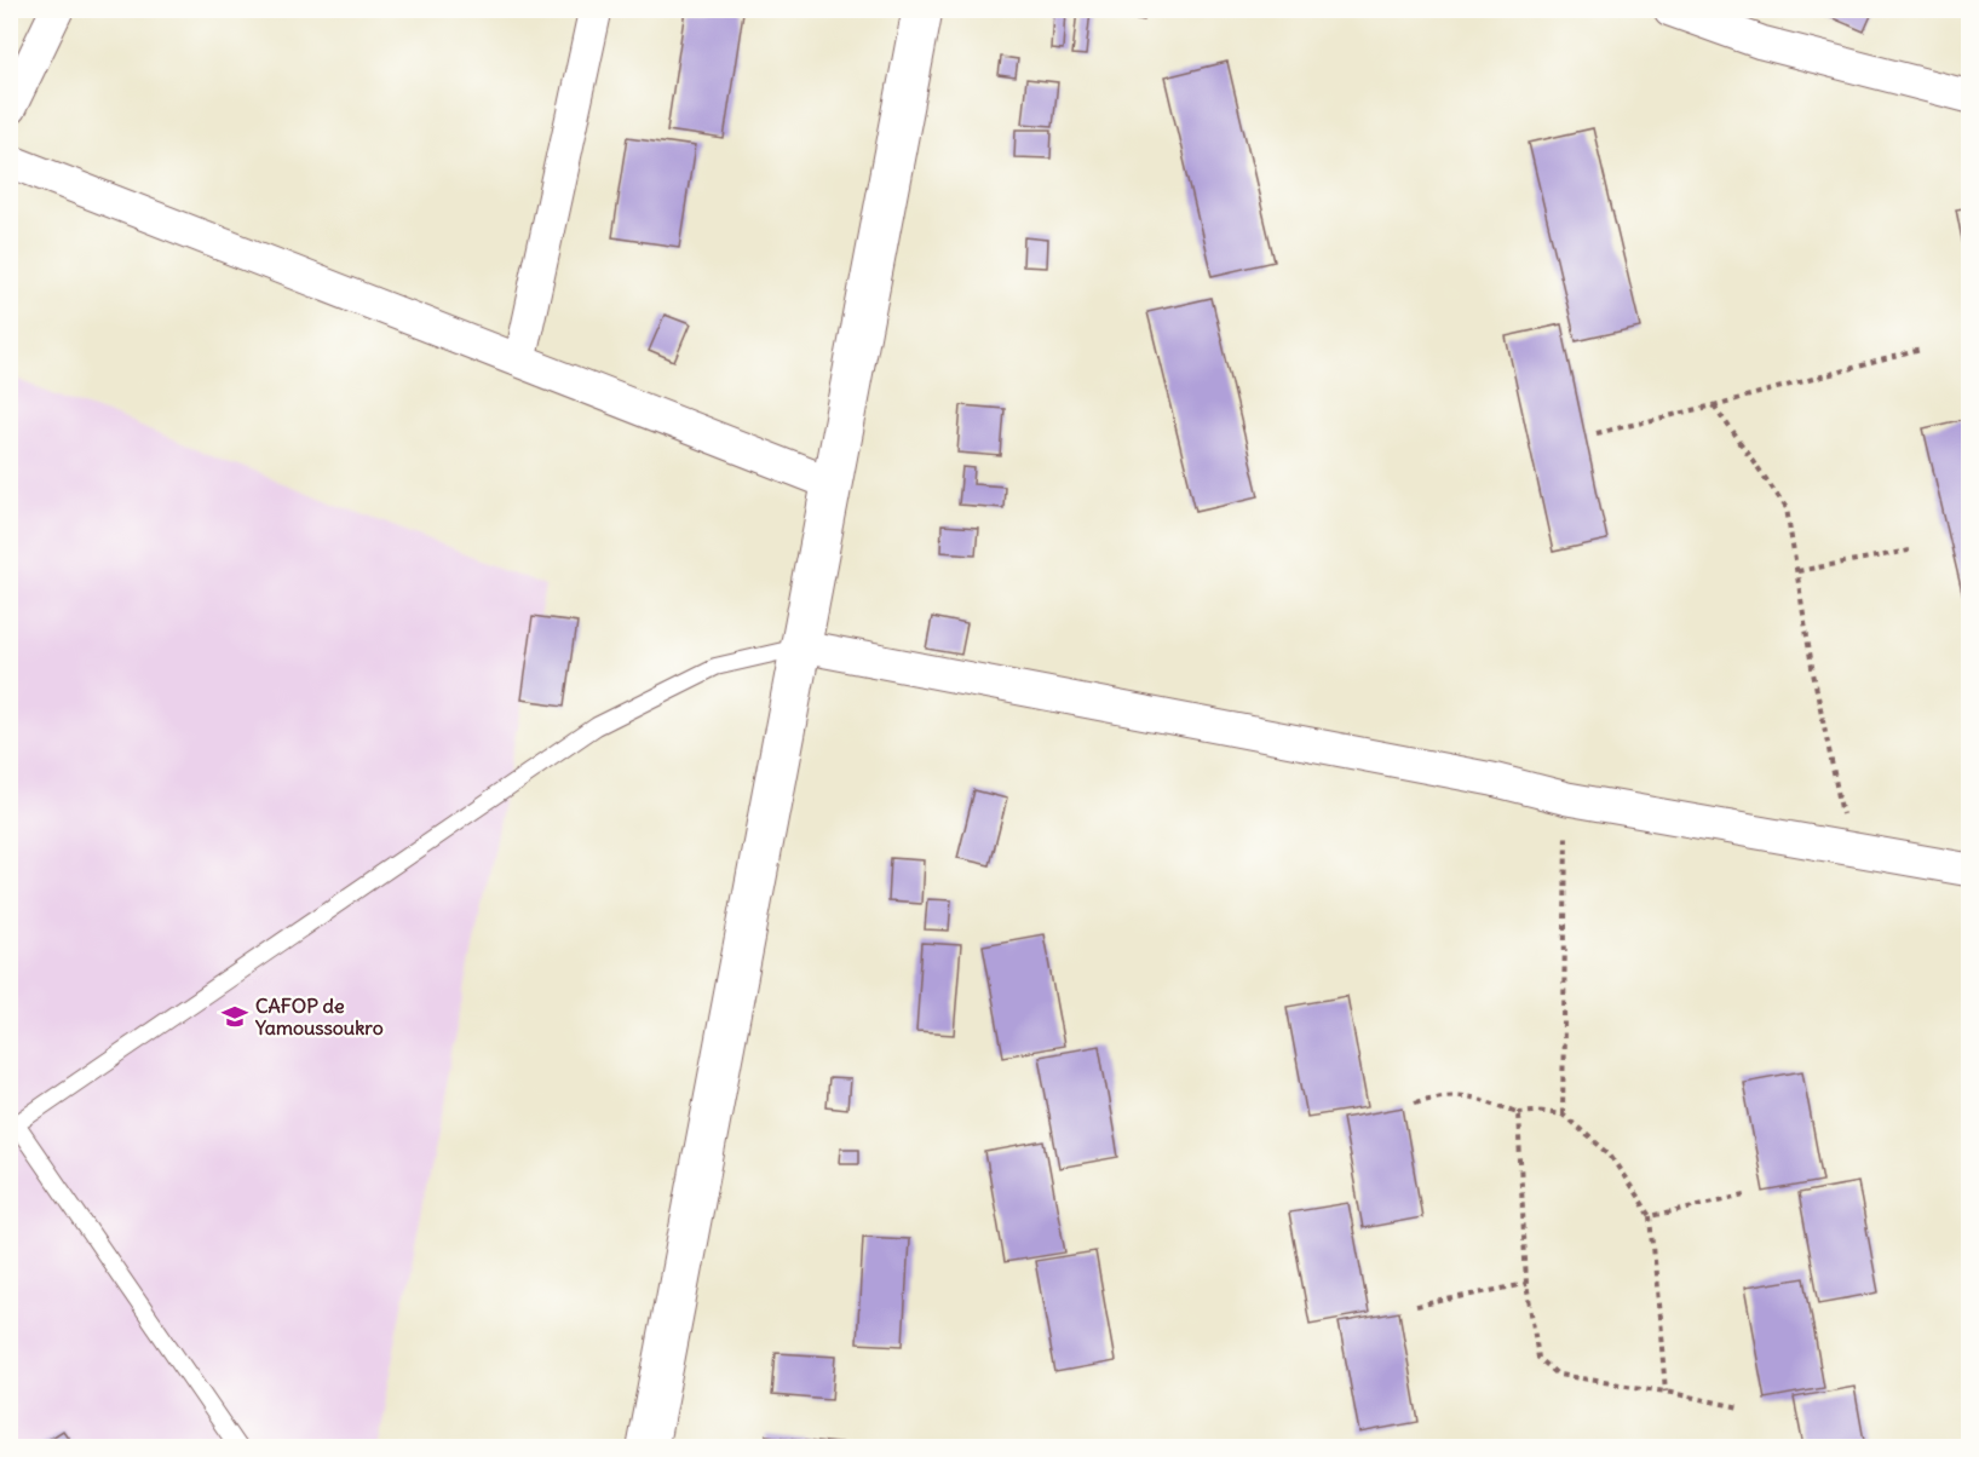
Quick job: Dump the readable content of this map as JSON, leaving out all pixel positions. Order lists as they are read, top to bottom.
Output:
{
  "places": {
    "school or university": ["CAFOP de Yamoussoukro"]
  }
}
